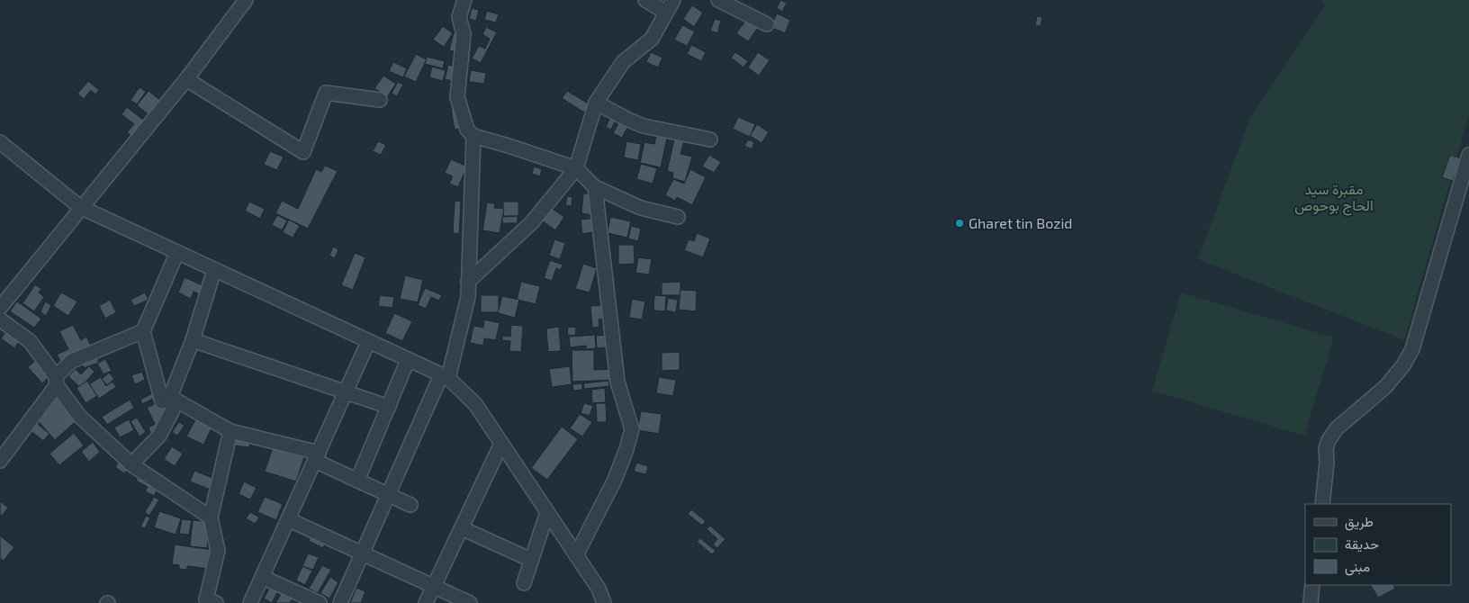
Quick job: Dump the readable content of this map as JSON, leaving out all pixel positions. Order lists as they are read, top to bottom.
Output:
{
  "parks": ["مقبرة سيد الحاج بوحوص"],
  "places": ["Gharet tin Bozid"],
  "legend": ["طريق", "حديقة", "مبنى"]
}
